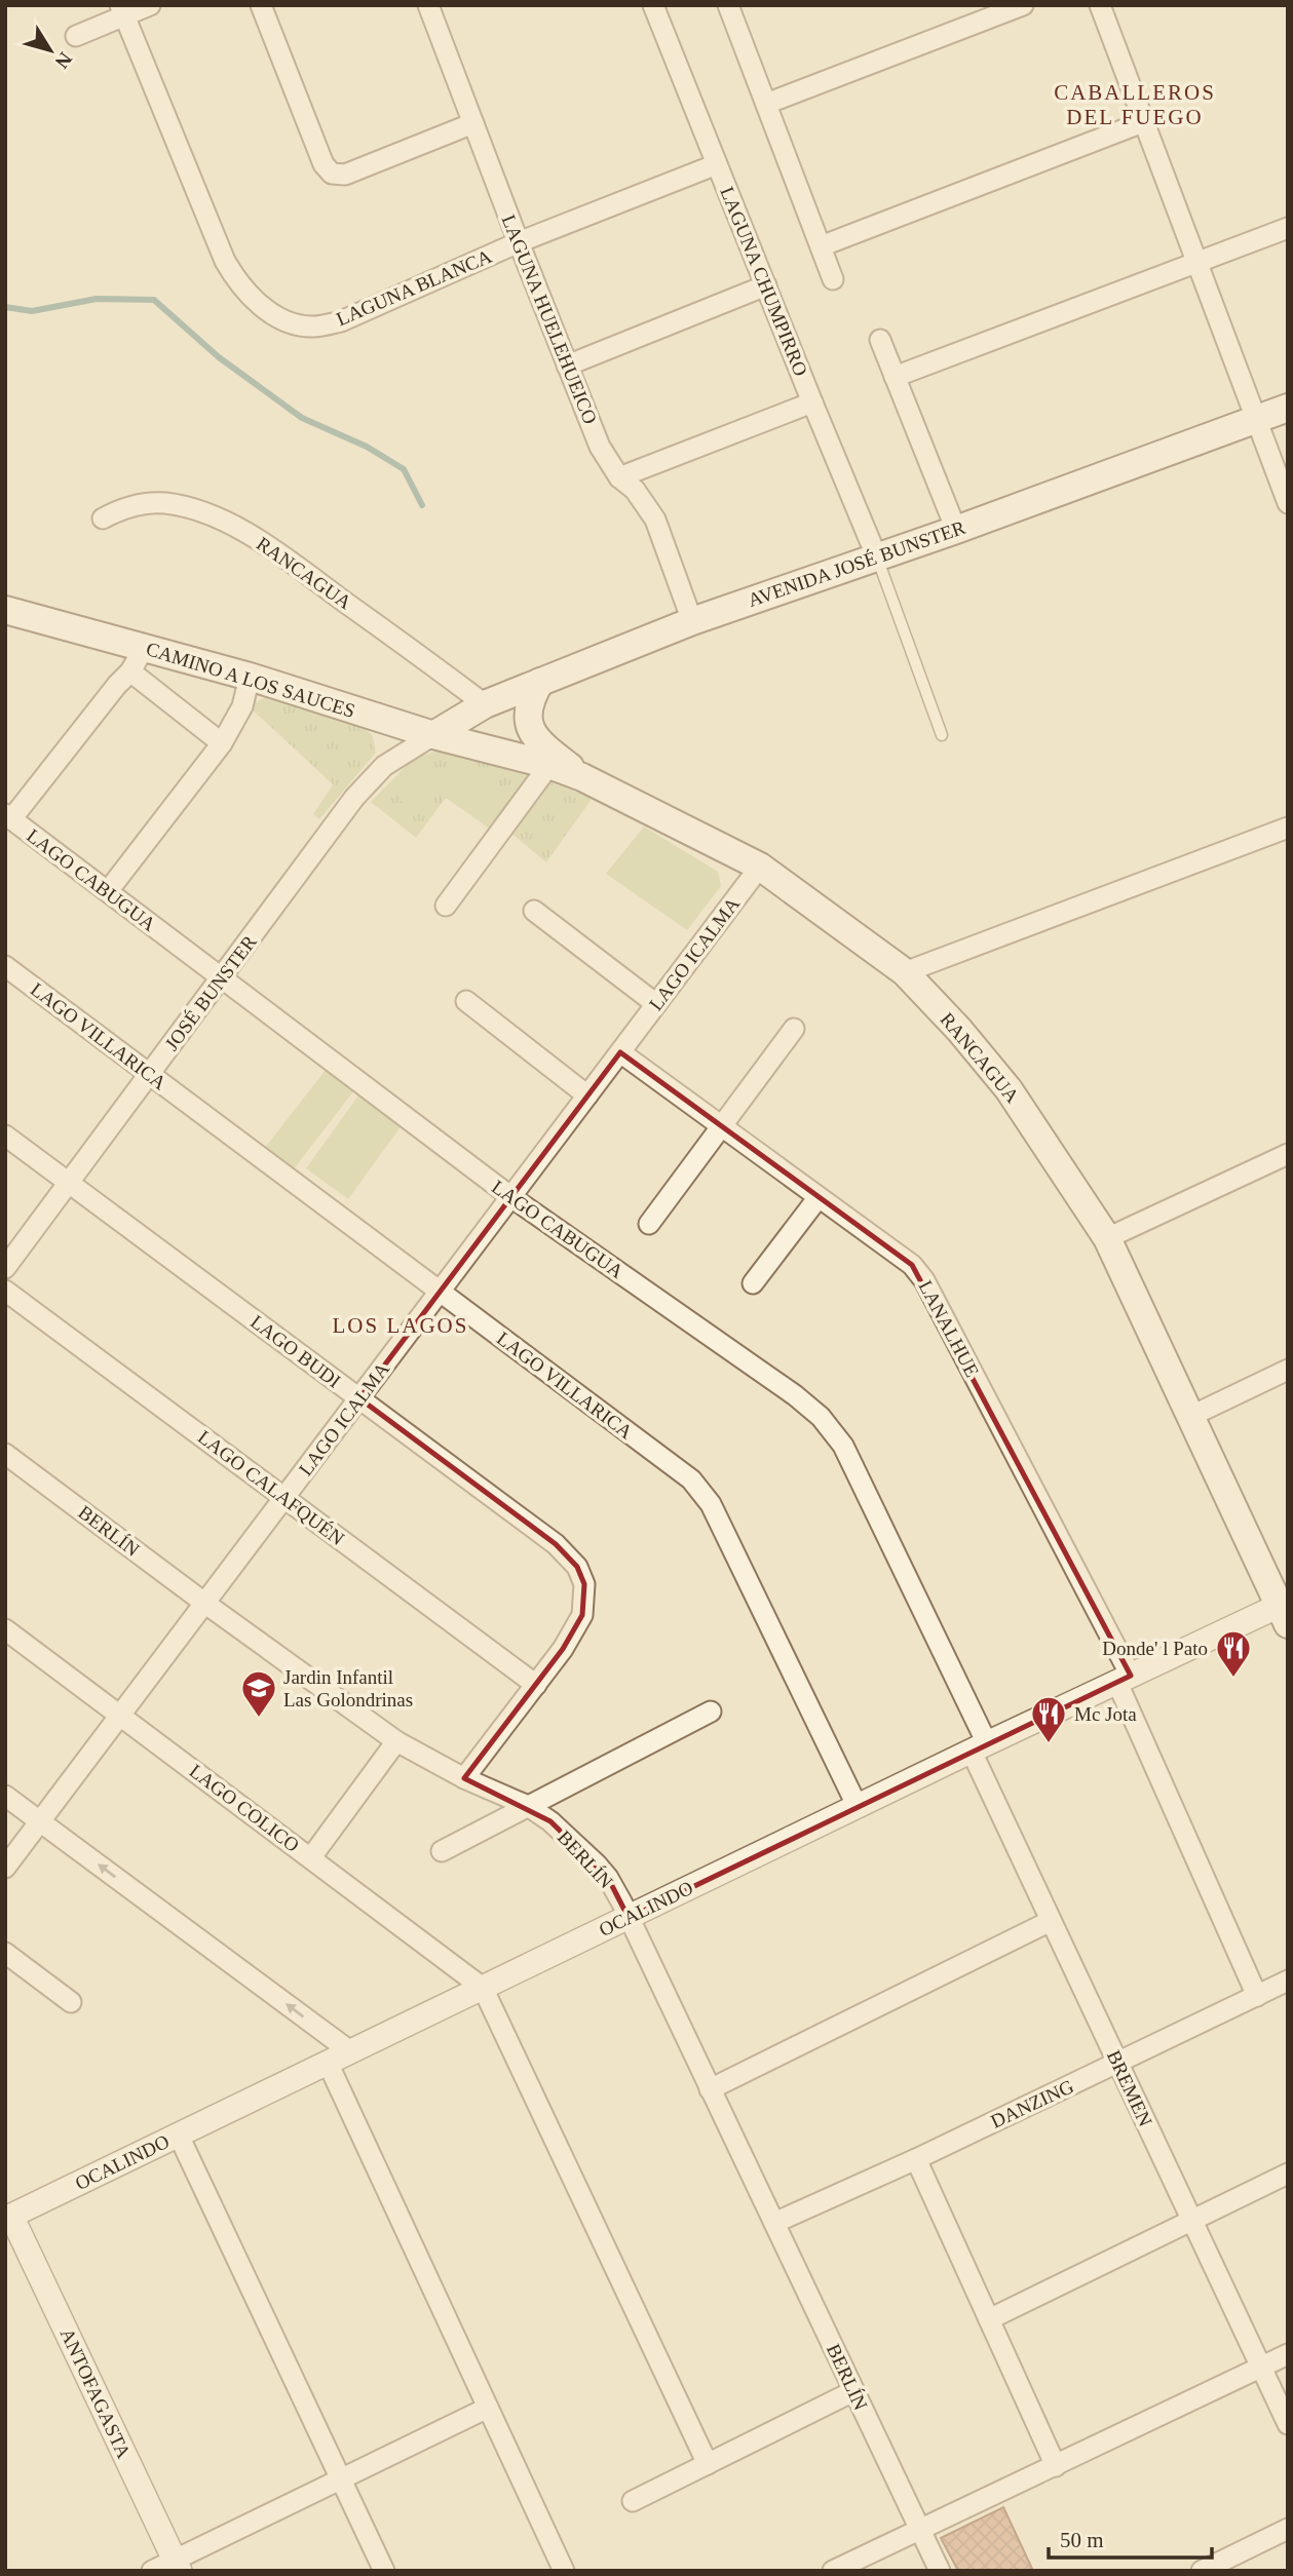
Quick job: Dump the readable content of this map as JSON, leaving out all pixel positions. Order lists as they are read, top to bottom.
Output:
{
  "streets": {
    "main road": ["AVENIDA JOSÉ BUNSTER", "RANCAGUA", "CAMINO A LOS SAUCES"],
    "street": [
      "LAGUNA CHUMPIRRO",
      "LAGUNA BLANCA",
      "LAGUNA HUELEHUEICO",
      "LAGO CABUGUA",
      "LAGO ICALMA",
      "JOSÉ BUNSTER",
      "LAGO VILLARICA",
      "LANALHUE",
      "LAGO BUDI",
      "LAGO CALAFQUÉN",
      "BERLÍN",
      "LAGO COLICO",
      "OCALINDO",
      "BREMEN",
      "DANZING",
      "ANTOFAGASTA"
    ]
  },
  "crossings": [
    ["LAGUNA CHUMPIRRO", "LAGUNA BLANCA"],
    ["LAGUNA CHUMPIRRO", "AVENIDA JOSÉ BUNSTER"],
    ["LAGUNA BLANCA", "LAGUNA HUELEHUEICO"],
    ["LAGUNA HUELEHUEICO", "AVENIDA JOSÉ BUNSTER"],
    ["AVENIDA JOSÉ BUNSTER", "RANCAGUA"],
    ["AVENIDA JOSÉ BUNSTER", "CAMINO A LOS SAUCES"],
    ["AVENIDA JOSÉ BUNSTER", "JOSÉ BUNSTER"],
    ["RANCAGUA", "CAMINO A LOS SAUCES"],
    ["RANCAGUA", "LAGO ICALMA"],
    ["RANCAGUA", "JOSÉ BUNSTER"],
    ["RANCAGUA", "OCALINDO"],
    ["CAMINO A LOS SAUCES", "JOSÉ BUNSTER"],
    ["LAGO CABUGUA", "LAGO ICALMA"],
    ["LAGO CABUGUA", "JOSÉ BUNSTER"],
    ["LAGO CABUGUA", "OCALINDO"],
    ["LAGO CABUGUA", "BREMEN"],
    ["LAGO ICALMA", "LAGO VILLARICA"],
    ["LAGO ICALMA", "LANALHUE"],
    ["LAGO ICALMA", "LAGO BUDI"],
    ["LAGO ICALMA", "LAGO CALAFQUÉN"],
    ["LAGO ICALMA", "BERLÍN"],
    ["LAGO ICALMA", "LAGO COLICO"],
    ["JOSÉ BUNSTER", "LAGO VILLARICA"],
    ["JOSÉ BUNSTER", "LAGO BUDI"],
    ["LAGO VILLARICA", "OCALINDO"],
    ["LANALHUE", "OCALINDO"],
    ["LANALHUE", "DANZING"],
    ["LAGO BUDI", "LAGO CALAFQUÉN"],
    ["BERLÍN", "OCALINDO"],
    ["BERLÍN", "DANZING"],
    ["LAGO COLICO", "OCALINDO"],
    ["OCALINDO", "BREMEN"],
    ["OCALINDO", "ANTOFAGASTA"],
    ["BREMEN", "DANZING"]
  ],
  "districts": ["CABALLEROS DEL FUEGO", "LOS LAGOS"],
  "places": {
    "restaurant": ["Donde' l Pato", "Mc Jota"],
    "school or university": ["Jardin Infantil Las Golondrinas"]
  },
  "scale_bar": "50 m",
  "north": "bottom right"
}
